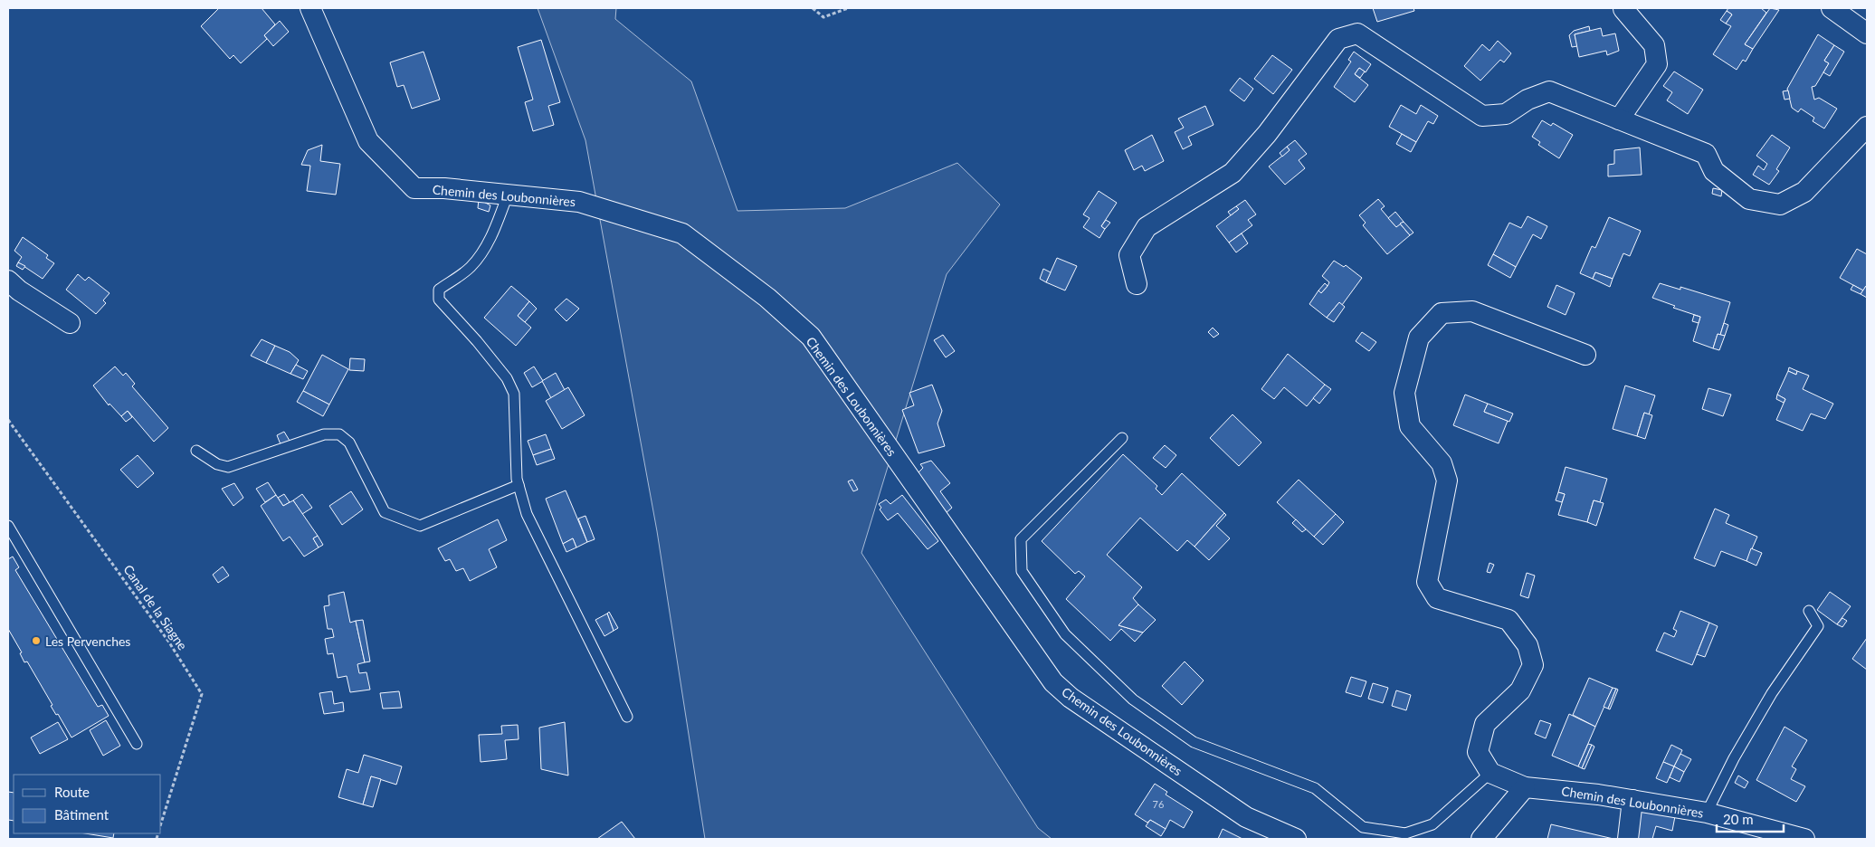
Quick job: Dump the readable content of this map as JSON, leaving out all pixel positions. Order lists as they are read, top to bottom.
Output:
{
  "streets": {
    "street": ["Chemin des Loubonnières"],
    "path": ["Canal de la Siagne"]
  },
  "places": ["Les Pervenches"],
  "house_numbers": ["76"],
  "legend": ["Route", "Bâtiment"],
  "scale_bar": "20 m"
}
